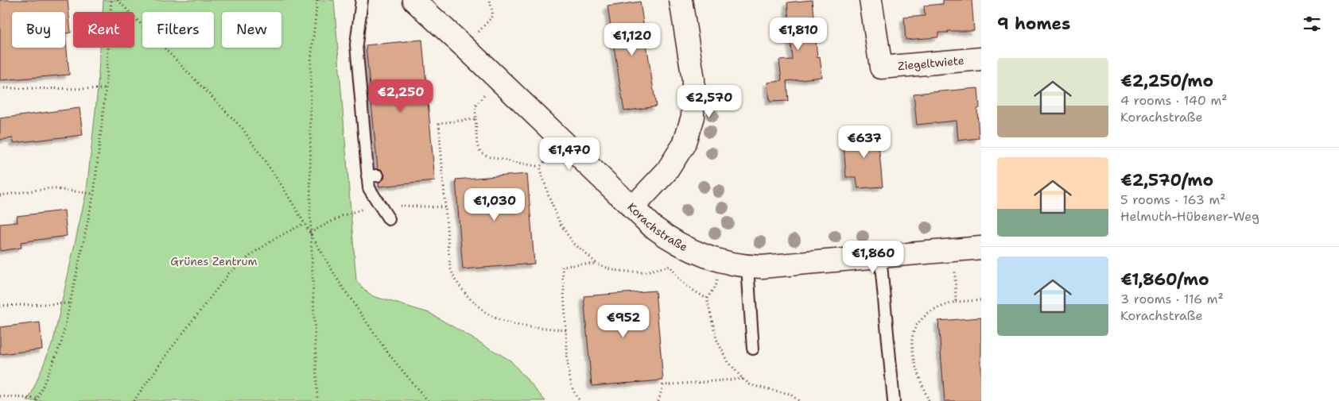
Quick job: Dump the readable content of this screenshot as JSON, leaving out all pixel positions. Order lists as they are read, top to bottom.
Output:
{
  "streets": {
    "street": ["Ziegeltwiete", "Korachstraße"]
  },
  "parks": ["Grünes Zentrum"],
  "page": {
    "heading": "9 homes",
    "chip": [
      "Buy",
      "Rent",
      "Filters",
      "New"
    ],
    "price": [
      "€1,810",
      "€1,120",
      "€2,250",
      "€2,570",
      "€637",
      "€1,470",
      "€1,030",
      "€1,860",
      "€952"
    ],
    "list": [
      {
        "name": "€2,250/mo",
        "note": "4 rooms · 140 m² · Korachstraße"
      },
      {
        "name": "€2,570/mo",
        "note": "5 rooms · 163 m² · Helmuth-Hübener-Weg"
      },
      {
        "name": "€1,860/mo",
        "note": "3 rooms · 116 m² · Korachstraße"
      }
    ]
  }
}
